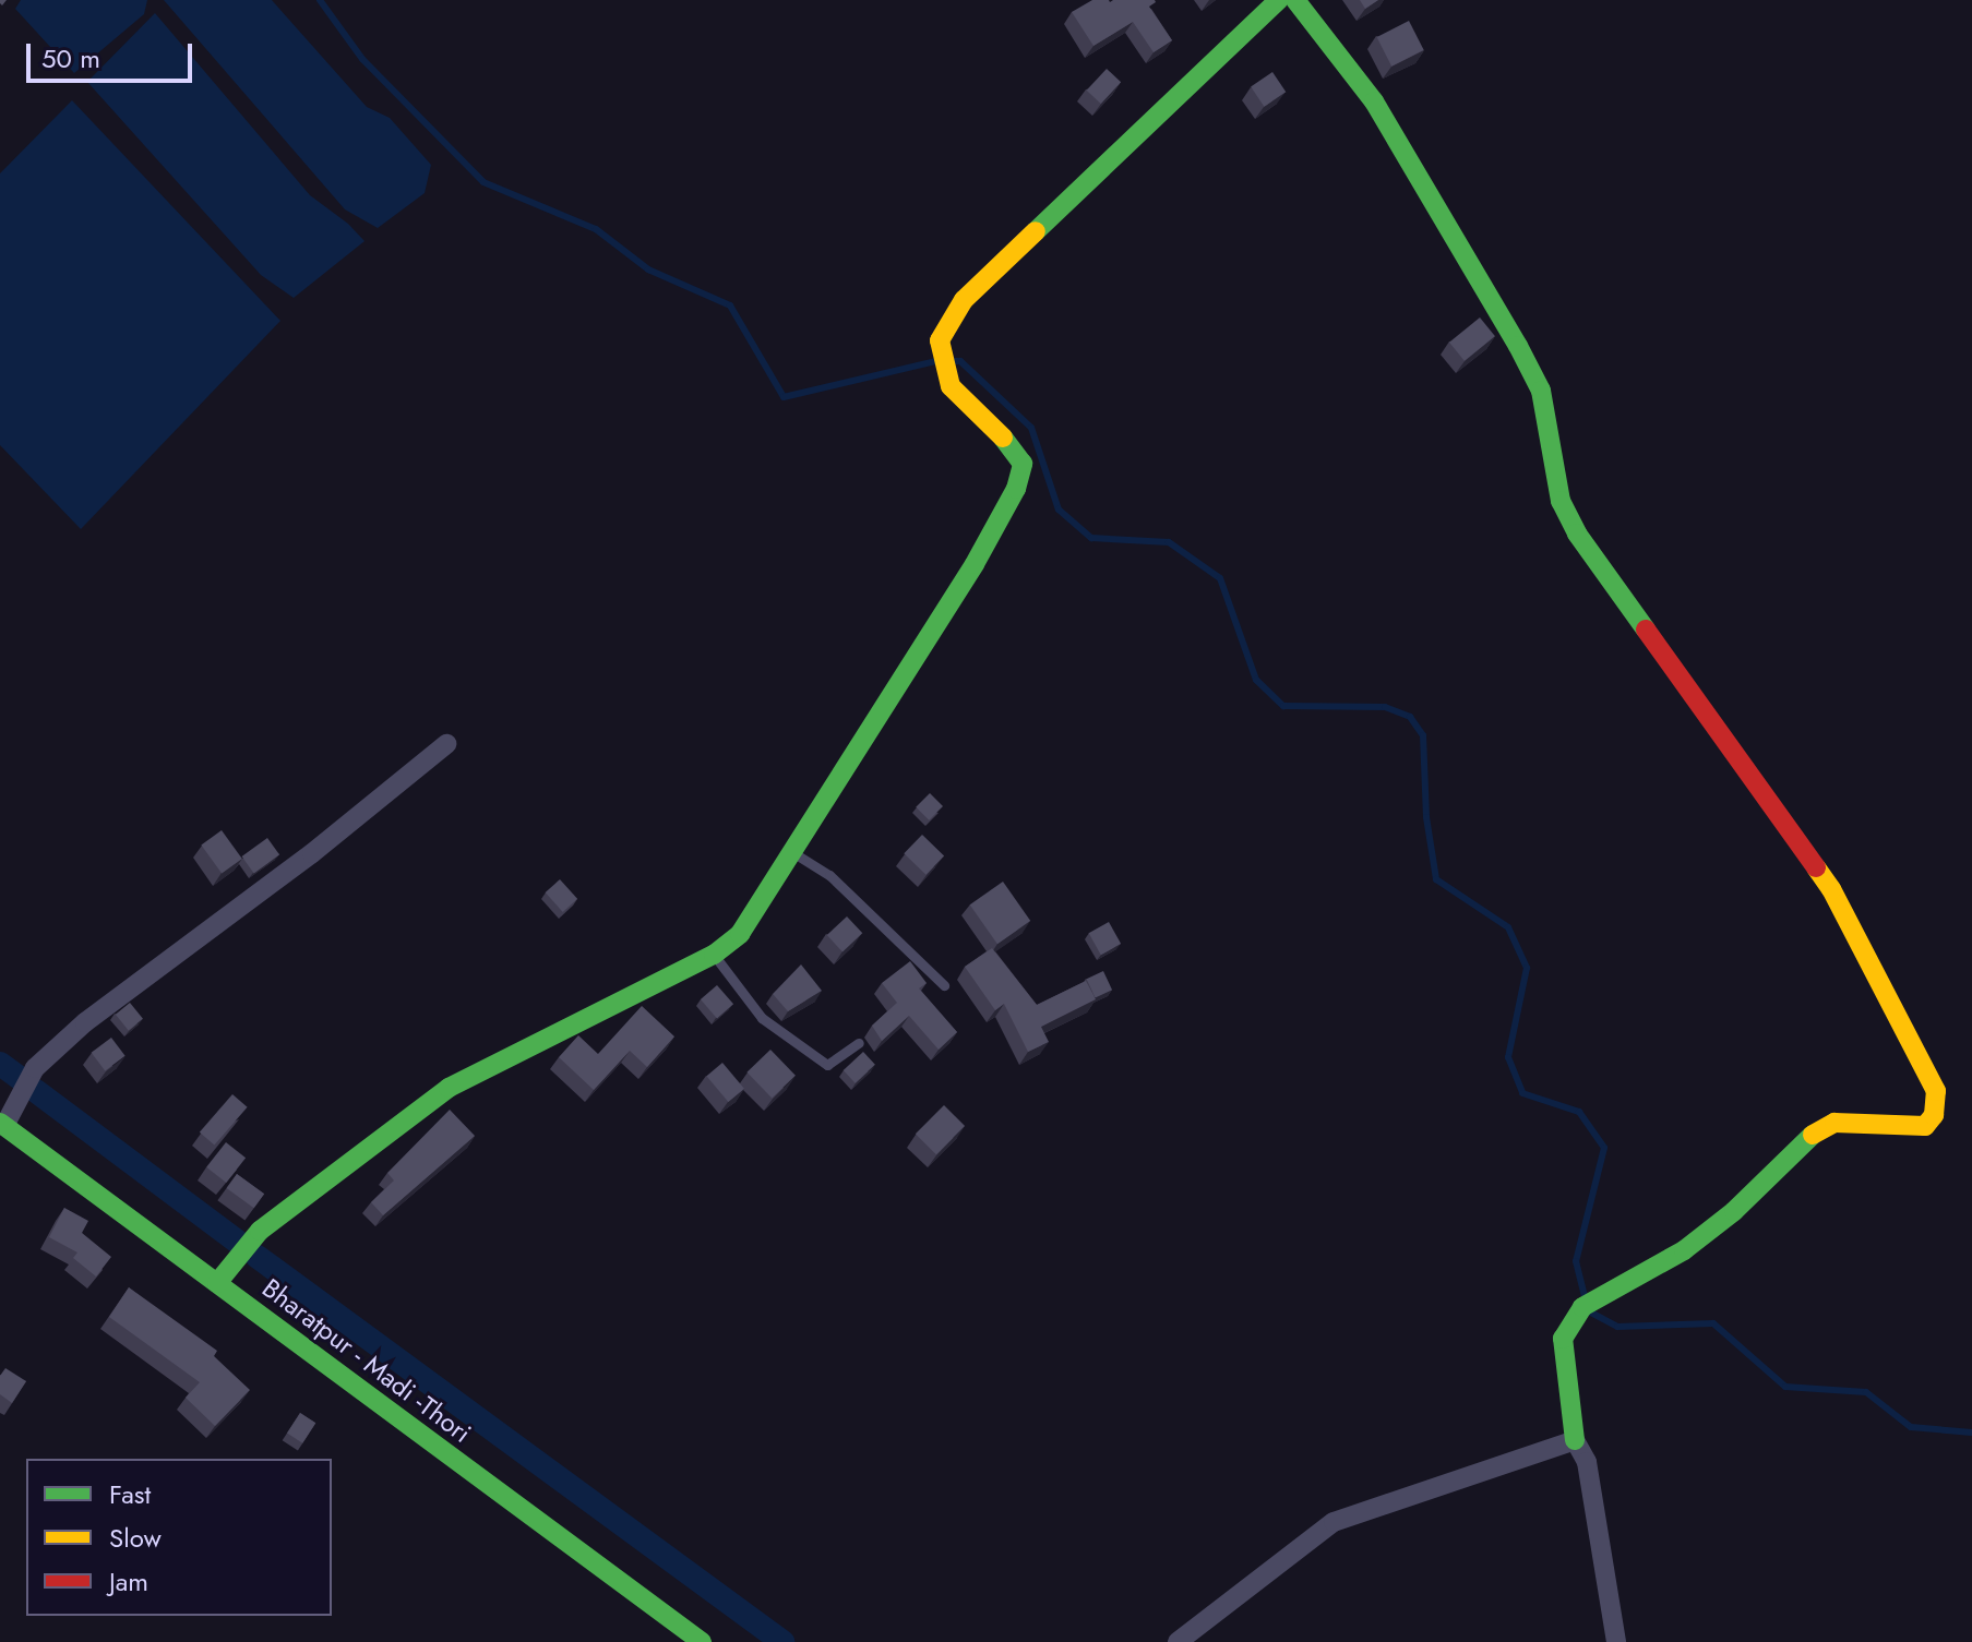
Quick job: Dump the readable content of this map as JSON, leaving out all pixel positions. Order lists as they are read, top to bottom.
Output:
{
  "streets": {
    "street": ["Bharatpur - Madi -Thori"]
  },
  "legend": ["Fast", "Slow", "Jam"],
  "scale_bar": "50 m"
}
